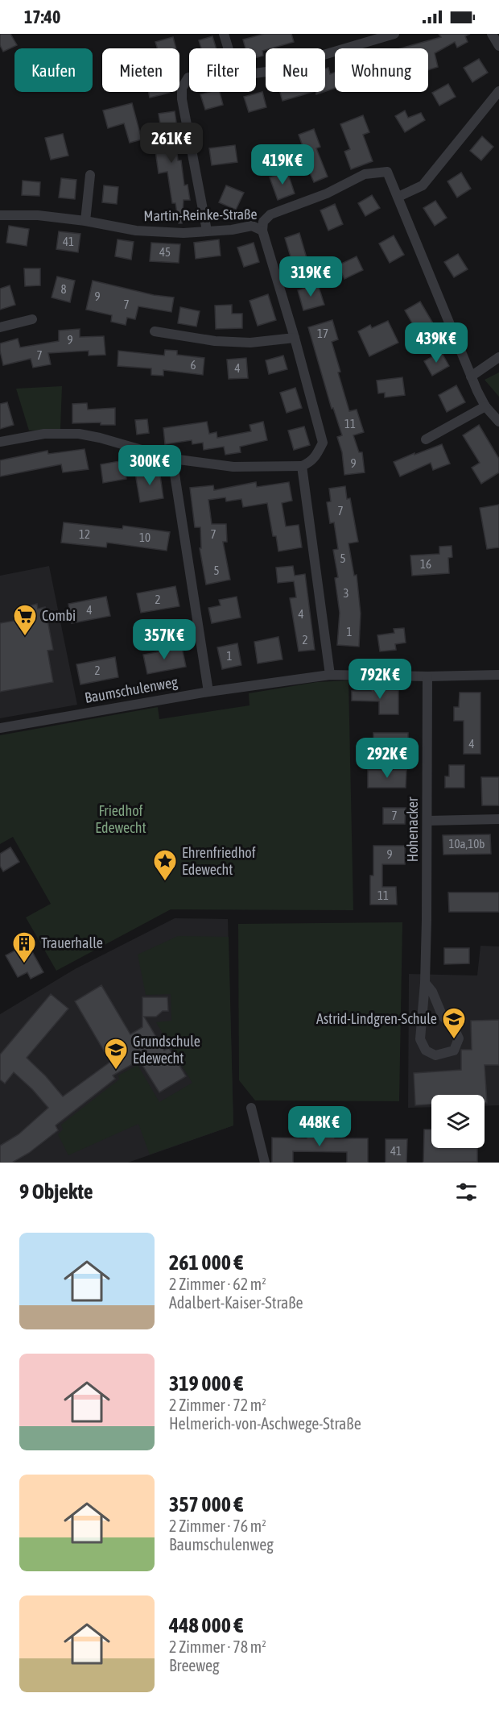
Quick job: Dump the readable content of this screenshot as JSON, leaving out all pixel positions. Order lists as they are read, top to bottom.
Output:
{
  "streets": {
    "street": ["Martin-Reinke-Straße", "Baumschulenweg", "Hohenacker"]
  },
  "crossings": [
    ["Baumschulenweg", "Hohenacker"]
  ],
  "parks": ["Friedhof Edewecht"],
  "places": {
    "supermarket": ["Combi"],
    "place": ["Ehrenfriedhof Edewecht"],
    "building": ["Trauerhalle"],
    "school or university": ["Astrid-Lindgren-Schule", "Grundschule Edewecht"]
  },
  "house_numbers": [
    "41",
    "45",
    "8",
    "9",
    "7",
    "17",
    "9",
    "7",
    "6",
    "4",
    "11",
    "9",
    "7",
    "12",
    "7",
    "10",
    "5",
    "16",
    "5",
    "3",
    "2",
    "4",
    "4",
    "1",
    "2",
    "1",
    "2",
    "4",
    "7",
    "10a,10b",
    "9",
    "11",
    "41"
  ],
  "page": {
    "status": "17:40",
    "chip": [
      "Kaufen",
      "Mieten",
      "Filter",
      "Neu",
      "Wohnung"
    ],
    "price": [
      "261K €",
      "419K €",
      "319K €",
      "439K €",
      "300K €",
      "357K €",
      "792K €",
      "292K €",
      "448K €"
    ],
    "heading": "9 Objekte",
    "list": [
      {
        "name": "261 000 €",
        "note": "2 Zimmer · 62 m² · Adalbert-Kaiser-Straße"
      },
      {
        "name": "319 000 €",
        "note": "2 Zimmer · 72 m² · Helmerich-von-Aschwege-Straße"
      },
      {
        "name": "357 000 €",
        "note": "2 Zimmer · 76 m² · Baumschulenweg"
      },
      {
        "name": "448 000 €",
        "note": "2 Zimmer · 78 m² · Breeweg"
      }
    ]
  }
}
